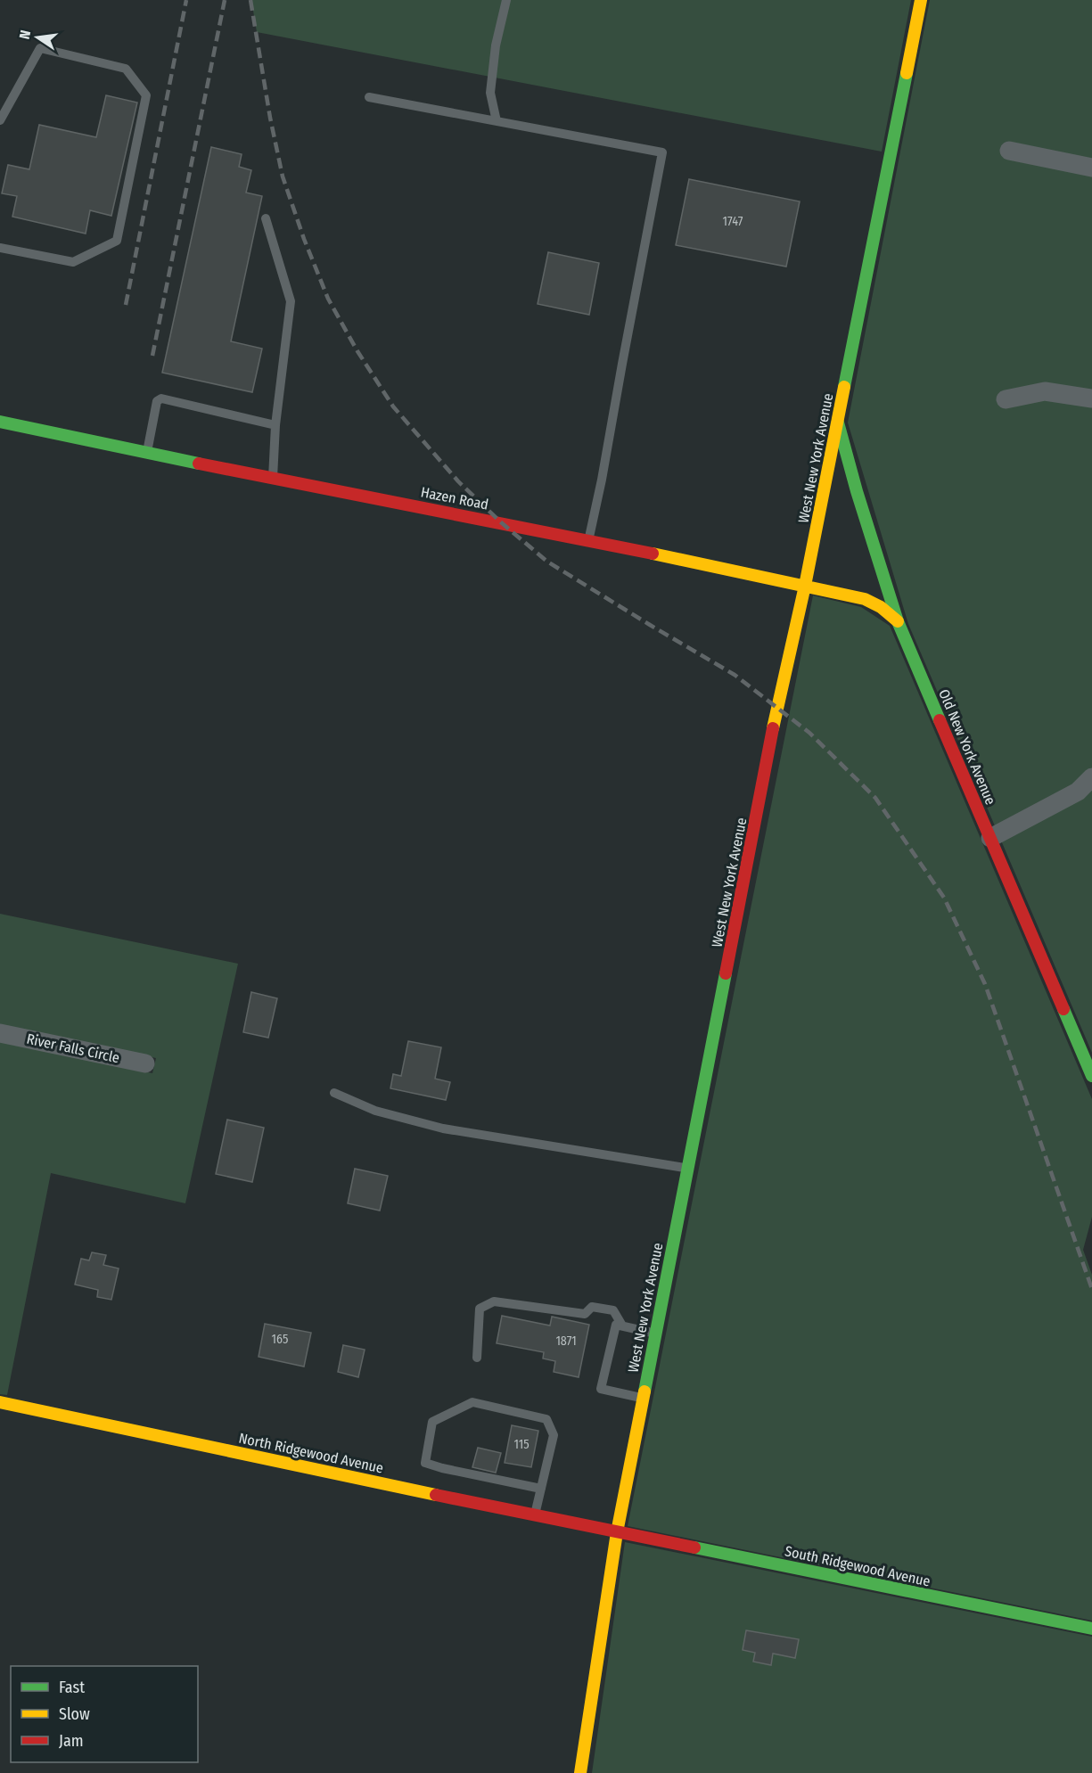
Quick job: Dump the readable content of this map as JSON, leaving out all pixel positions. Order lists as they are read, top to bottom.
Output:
{
  "streets": {
    "street": [
      "West New York Avenue",
      "Hazen Road",
      "Old New York Avenue",
      "River Falls Circle",
      "North Ridgewood Avenue",
      "South Ridgewood Avenue"
    ]
  },
  "crossings": [
    ["West New York Avenue", "Hazen Road"],
    ["West New York Avenue", "Old New York Avenue"],
    ["West New York Avenue", "North Ridgewood Avenue"],
    ["West New York Avenue", "South Ridgewood Avenue"],
    ["Hazen Road", "Old New York Avenue"],
    ["North Ridgewood Avenue", "South Ridgewood Avenue"]
  ],
  "house_numbers": [
    "1747",
    "165",
    "1871",
    "115"
  ],
  "legend": ["Fast", "Slow", "Jam"],
  "north": "left"
}
